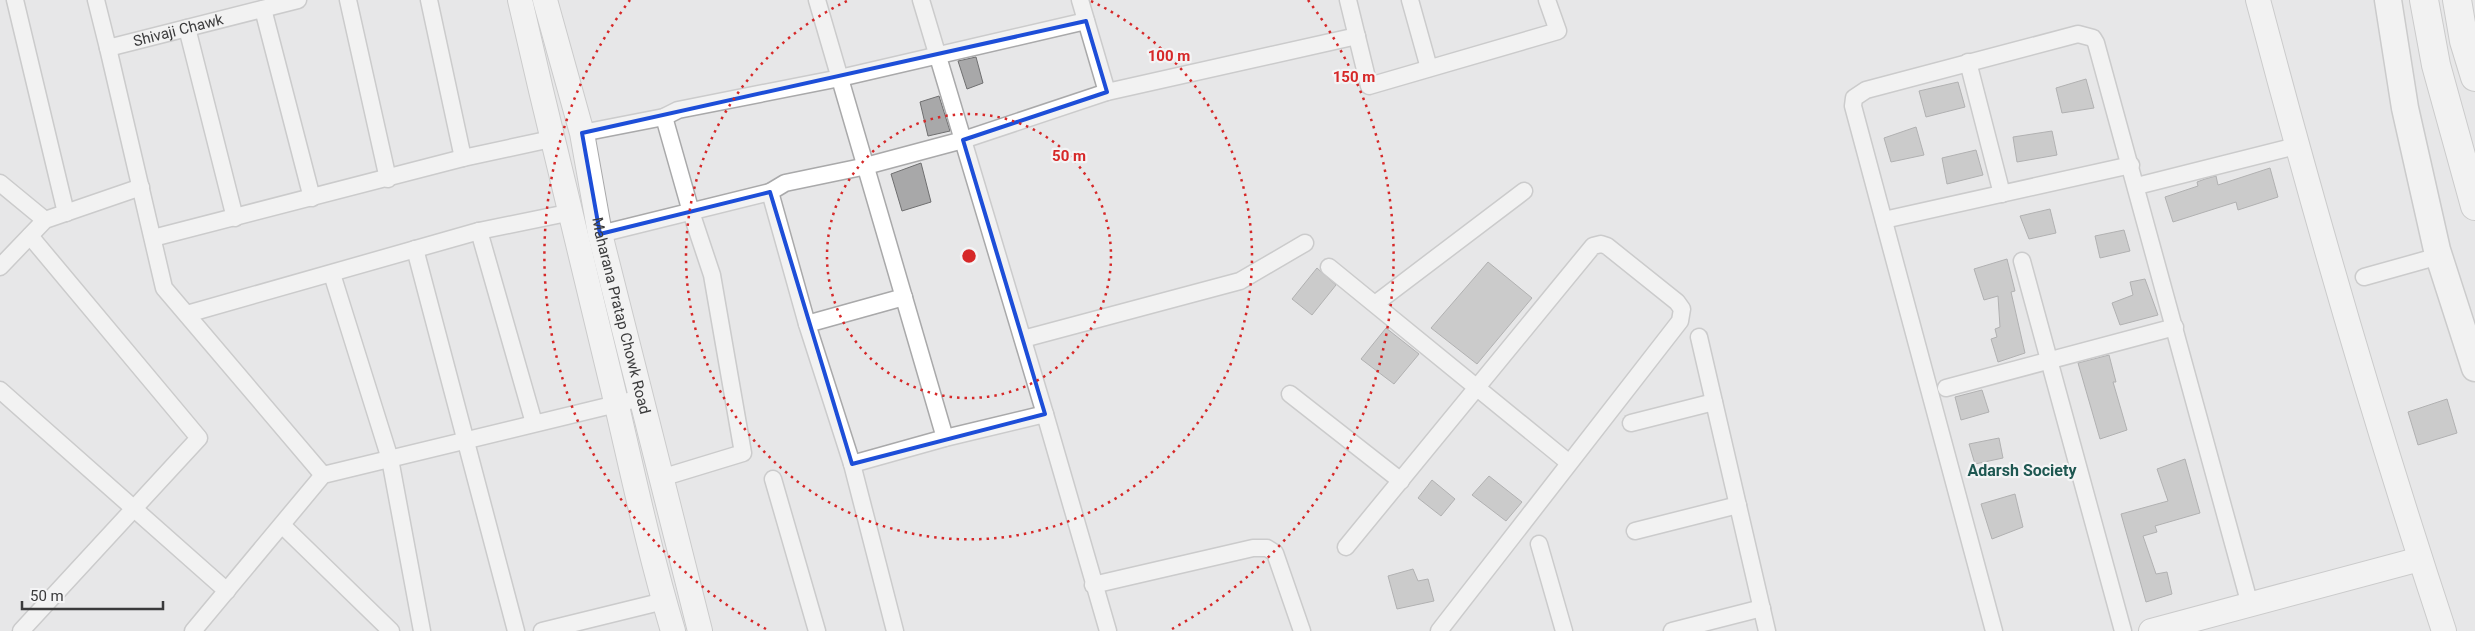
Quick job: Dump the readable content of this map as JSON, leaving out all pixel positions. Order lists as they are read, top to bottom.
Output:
{
  "streets": {
    "main road": ["Maharana Pratap Chowk Road"],
    "street": ["Shivaji Chawk"]
  },
  "districts": ["Adarsh Society"],
  "scale_bar": "50 m",
  "rings": ["100 m", "150 m", "50 m"]
}
